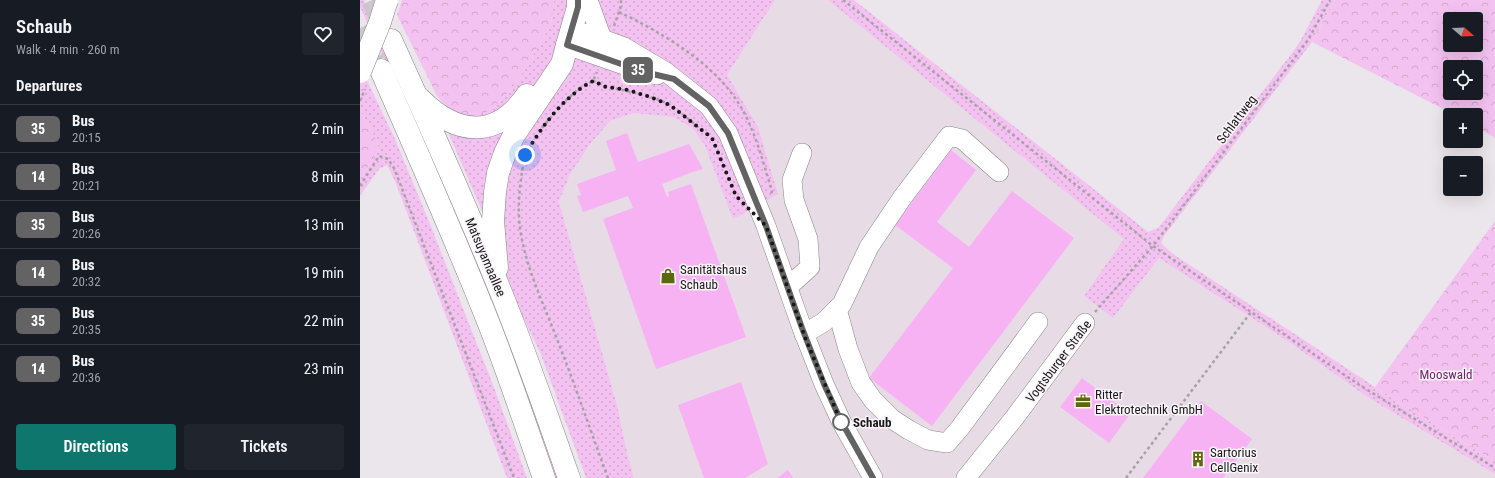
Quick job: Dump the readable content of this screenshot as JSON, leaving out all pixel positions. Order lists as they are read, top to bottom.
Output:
{
  "streets": {
    "main road": ["Matsuyamaallee"],
    "street": ["Vogtsburger Straße"],
    "path": ["Schlattweg"]
  },
  "crossings": [
    ["Schlattweg", "Vogtsburger Straße"]
  ],
  "parks": ["Mooswald"],
  "places": {
    "shop": ["Sanitätshaus Schaub"],
    "office": ["Ritter Elektrotechnik GmbH"],
    "other": ["Schaub"],
    "building": ["Sartorius CellGenix"]
  },
  "lines": ["bus line 35"],
  "north": "right",
  "page": {
    "heading": [
      ["Schaub", "Walk · 4 min · 260 m"],
      "Departures"
    ],
    "on_map": "35",
    "map_buttons": ["+", "−"],
    "list": [
      {
        "mark": "35",
        "name": "Bus",
        "note": "20:15",
        "value": "2 min"
      },
      {
        "mark": "14",
        "name": "Bus",
        "note": "20:21",
        "value": "8 min"
      },
      {
        "mark": "35",
        "name": "Bus",
        "note": "20:26",
        "value": "13 min"
      },
      {
        "mark": "14",
        "name": "Bus",
        "note": "20:32",
        "value": "19 min"
      },
      {
        "mark": "35",
        "name": "Bus",
        "note": "20:35",
        "value": "22 min"
      },
      {
        "mark": "14",
        "name": "Bus",
        "note": "20:36",
        "value": "23 min"
      }
    ],
    "buttons": ["Directions", "Tickets"]
  }
}
